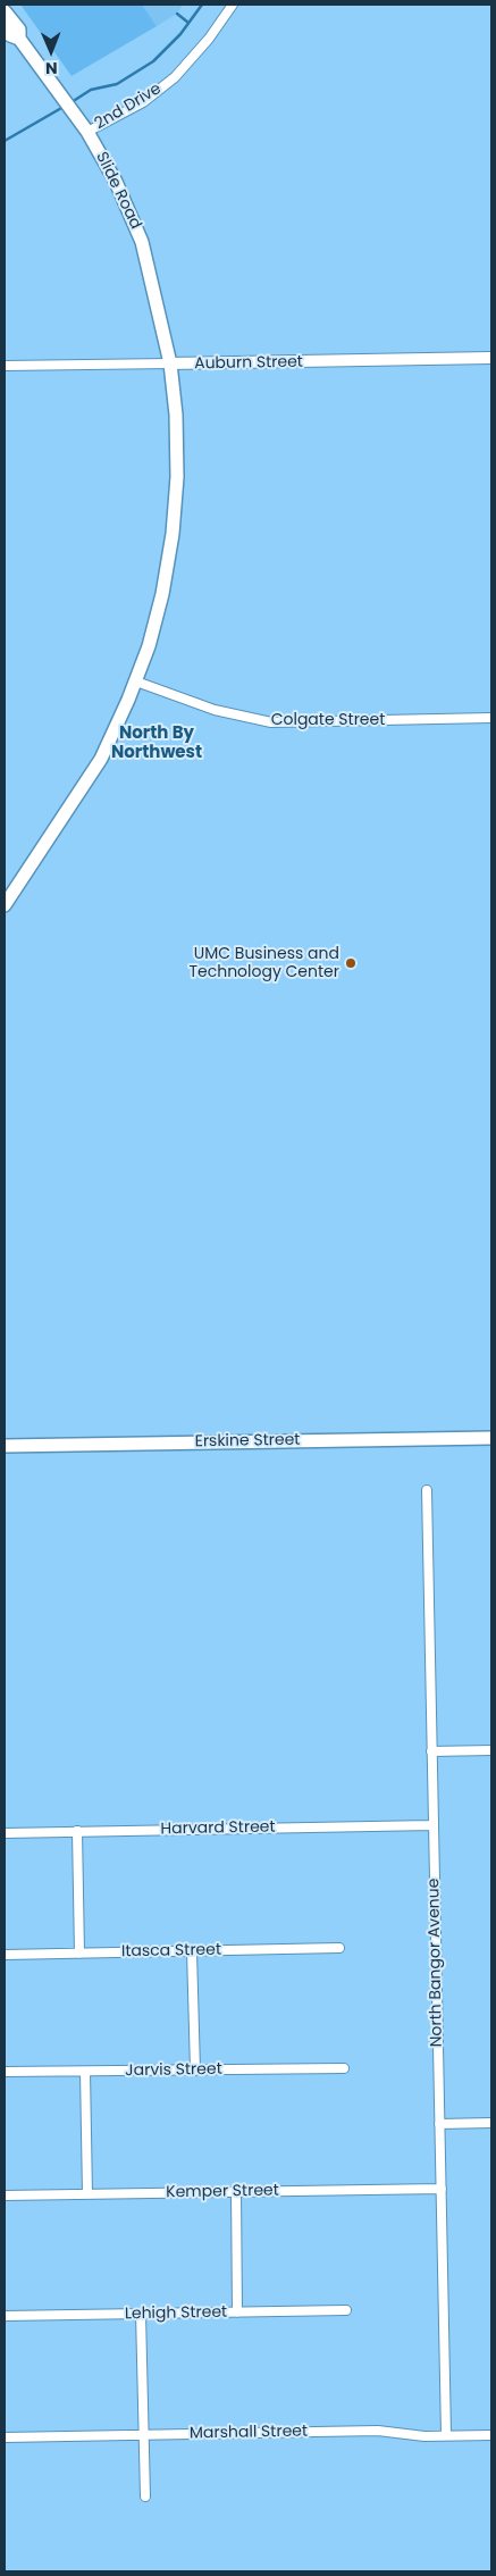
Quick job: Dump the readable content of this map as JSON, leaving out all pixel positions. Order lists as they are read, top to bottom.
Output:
{
  "streets": {
    "main road": ["Slide Road", "Erskine Street"],
    "street": [
      "2nd Drive",
      "Auburn Street",
      "Colgate Street",
      "Harvard Street",
      "Itasca Street",
      "North Bangor Avenue",
      "Jarvis Street",
      "Kemper Street",
      "Lehigh Street",
      "Marshall Street"
    ]
  },
  "crossings": [
    ["2nd Drive", "Slide Road"],
    ["Slide Road", "Auburn Street"],
    ["Slide Road", "Colgate Street"],
    ["Harvard Street", "North Bangor Avenue"],
    ["North Bangor Avenue", "Kemper Street"],
    ["North Bangor Avenue", "Marshall Street"]
  ],
  "districts": ["North By Northwest"],
  "places": ["UMC Business and Technology Center"],
  "north": "bottom"
}
